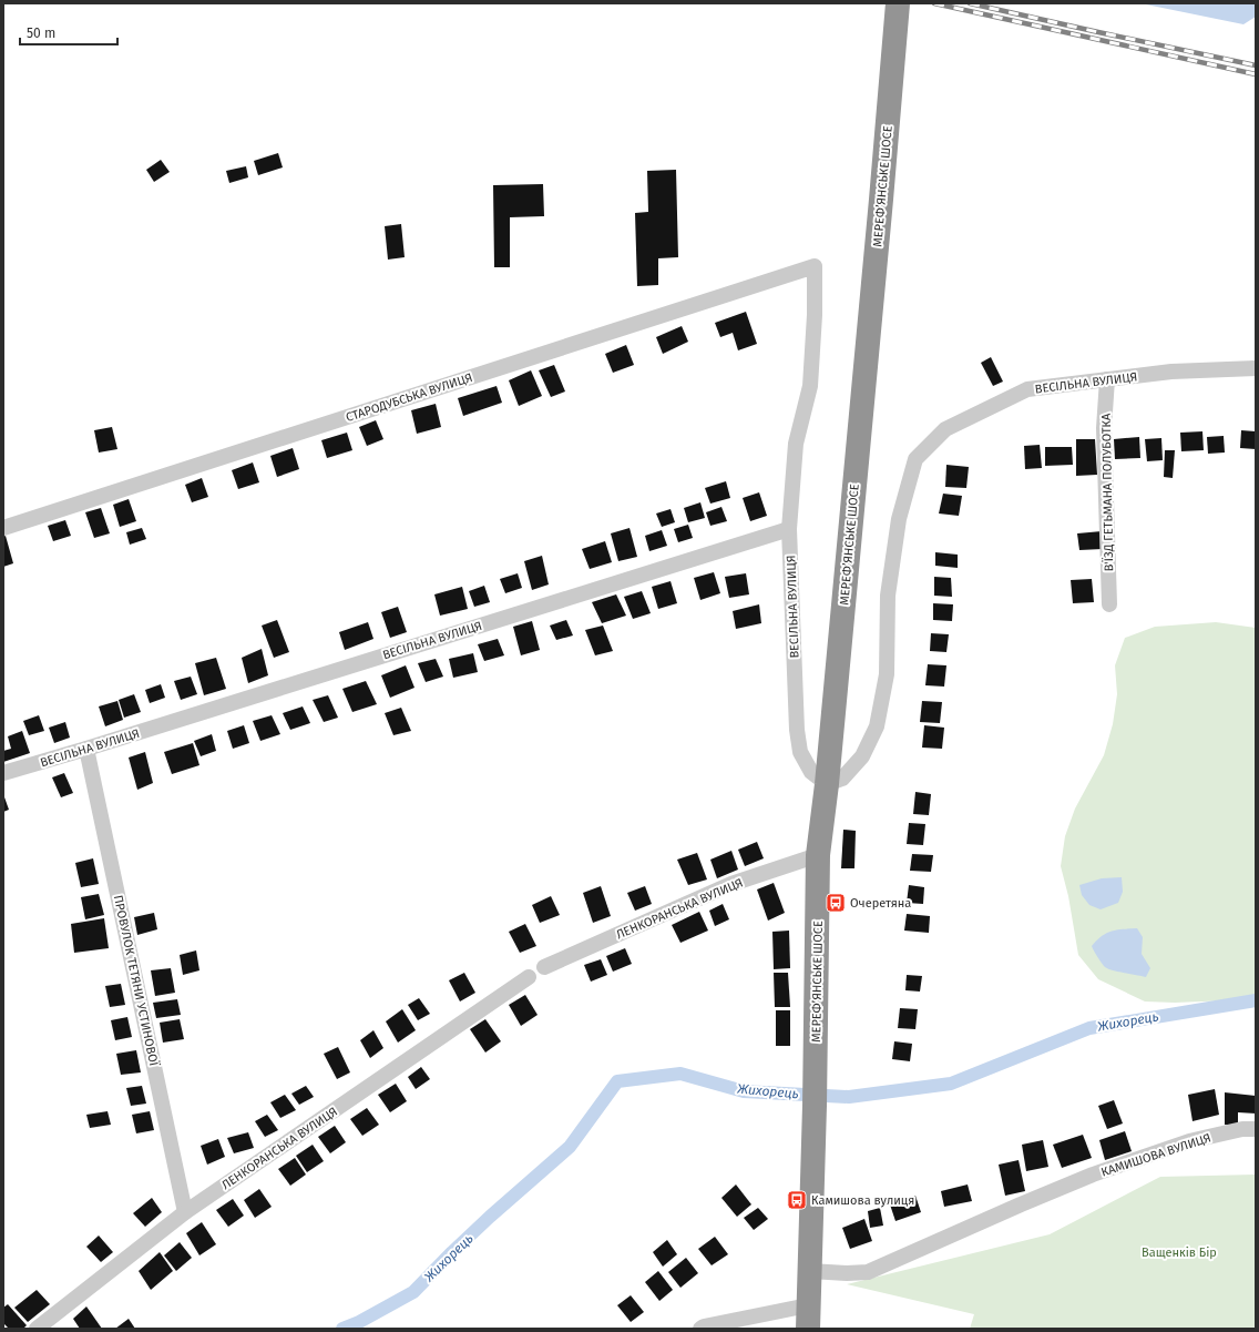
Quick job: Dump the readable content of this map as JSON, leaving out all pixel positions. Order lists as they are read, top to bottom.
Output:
{
  "streets": {
    "highway": ["МЕРЕФ’ЯНСЬКЕ ШОСЕ"],
    "street": [
      "ВЕСІЛЬНА ВУЛИЦЯ",
      "СТАРОДУБСЬКА ВУЛИЦЯ",
      "В'ЇЗД ГЕТЬМАНА ПОЛУБОТКА",
      "ЛЕНКОРАНСЬКА ВУЛИЦЯ",
      "ПРОВУЛОК ТЕТЯНИ УСТИНОВОЇ",
      "КАМИШОВА ВУЛИЦЯ"
    ]
  },
  "crossings": [
    ["МЕРЕФ’ЯНСЬКЕ ШОСЕ", "ВЕСІЛЬНА ВУЛИЦЯ"],
    ["МЕРЕФ’ЯНСЬКЕ ШОСЕ", "ЛЕНКОРАНСЬКА ВУЛИЦЯ"],
    ["МЕРЕФ’ЯНСЬКЕ ШОСЕ", "КАМИШОВА ВУЛИЦЯ"],
    ["ВЕСІЛЬНА ВУЛИЦЯ", "СТАРОДУБСЬКА ВУЛИЦЯ"],
    ["ВЕСІЛЬНА ВУЛИЦЯ", "В'ЇЗД ГЕТЬМАНА ПОЛУБОТКА"],
    ["ВЕСІЛЬНА ВУЛИЦЯ", "ПРОВУЛОК ТЕТЯНИ УСТИНОВОЇ"],
    ["ЛЕНКОРАНСЬКА ВУЛИЦЯ", "ПРОВУЛОК ТЕТЯНИ УСТИНОВОЇ"]
  ],
  "water": ["Жихорець"],
  "parks": ["Ващенків Бір"],
  "places": {
    "bus stop": ["Очеретяна", "Камишова вулиця"]
  },
  "scale_bar": "50 m"
}
